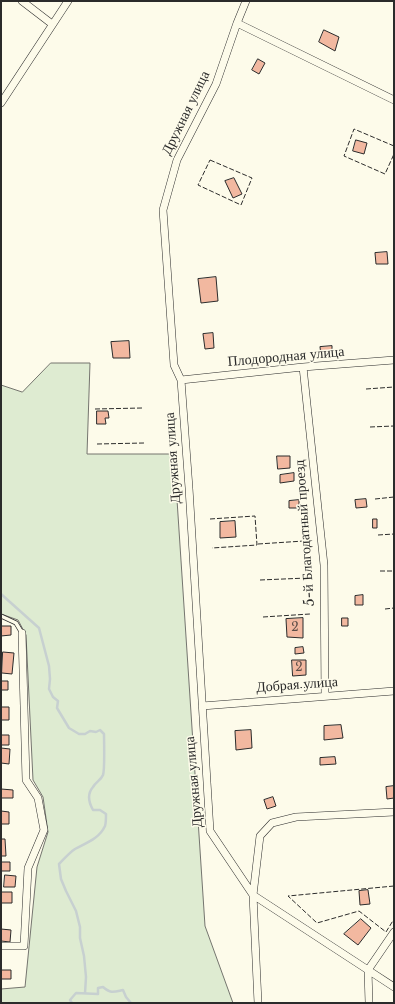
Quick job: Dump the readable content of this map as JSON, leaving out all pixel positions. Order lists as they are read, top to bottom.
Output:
{
  "streets": {
    "street": [
      "Дружная улица",
      "Плодородная улица",
      "5-й Благодатный проезд",
      "Добрая улица"
    ]
  },
  "crossings": [
    ["Дружная улица", "Плодородная улица"],
    ["Дружная улица", "Добрая улица"],
    ["Плодородная улица", "5-й Благодатный проезд"],
    ["5-й Благодатный проезд", "Добрая улица"]
  ],
  "house_numbers": ["2", "2"]
}
